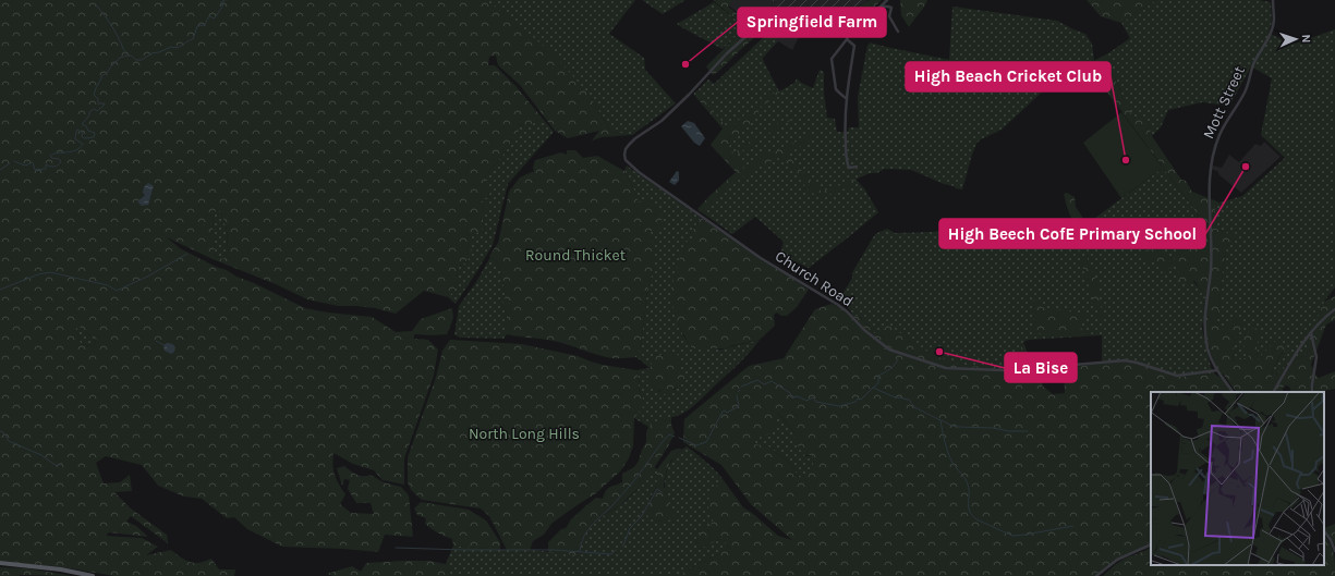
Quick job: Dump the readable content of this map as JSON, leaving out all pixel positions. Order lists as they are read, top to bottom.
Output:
{
  "streets": {
    "street": ["Mott Street", "Church Road"]
  },
  "crossings": [
    ["Mott Street", "Church Road"]
  ],
  "parks": ["Round Thicket", "North Long Hills"],
  "places": [
    "Springfield Farm",
    "High Beach Cricket Club",
    "High Beech CofE Primary School",
    "La Bise"
  ],
  "north": "right"
}
